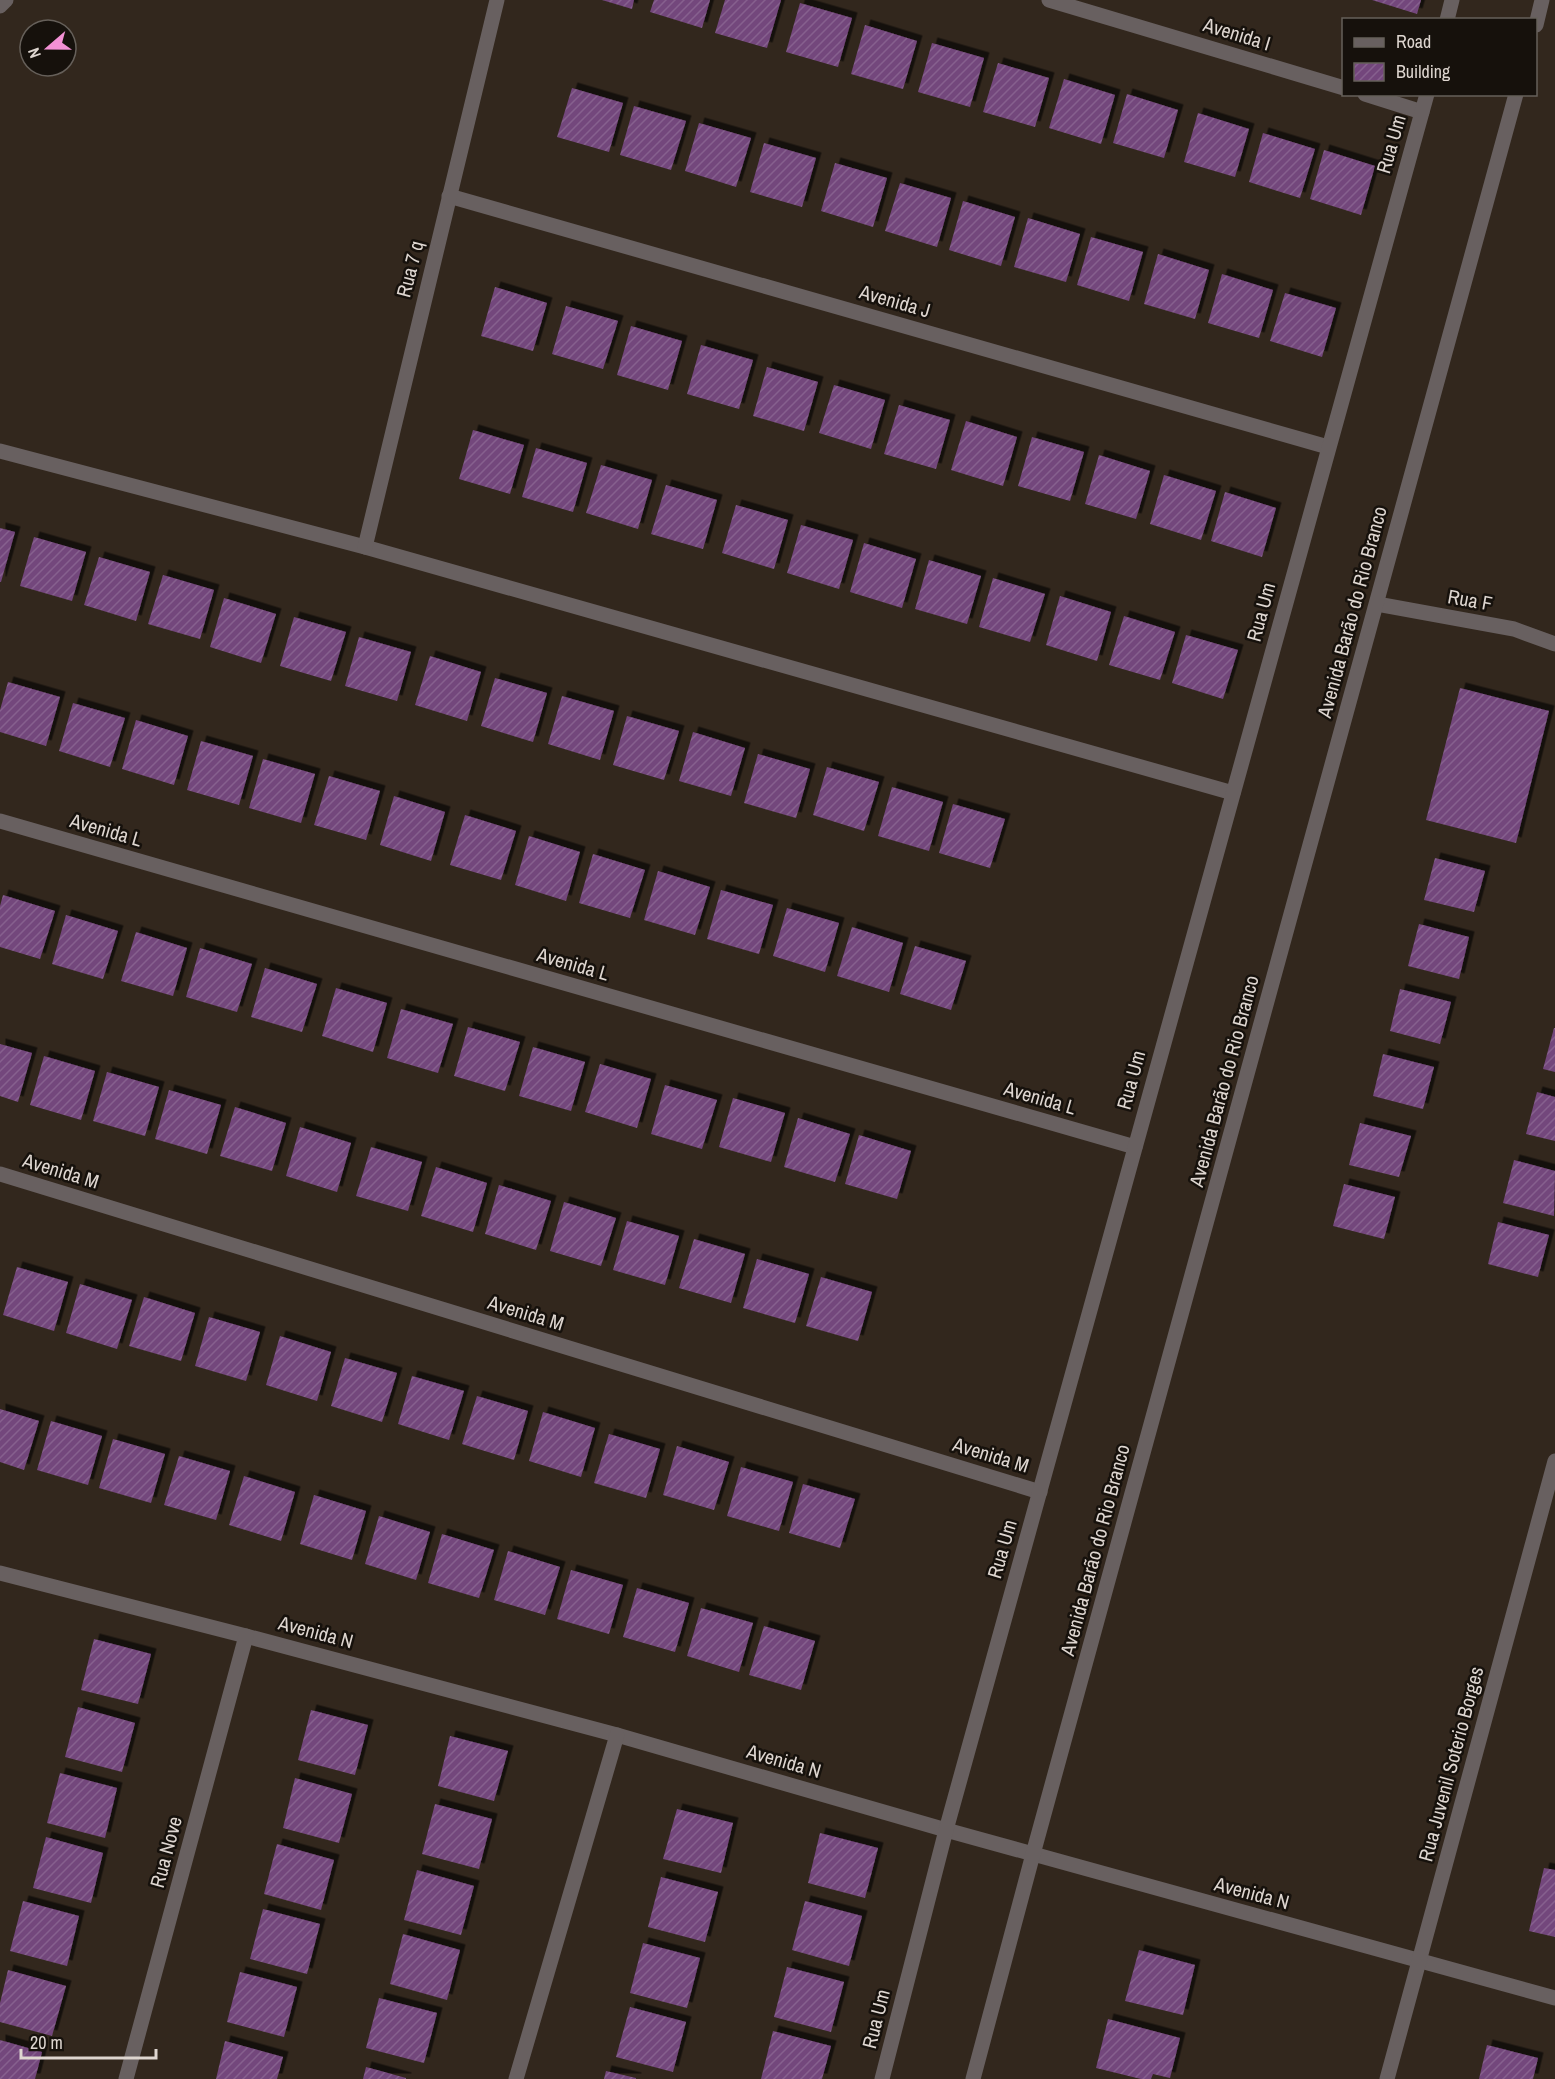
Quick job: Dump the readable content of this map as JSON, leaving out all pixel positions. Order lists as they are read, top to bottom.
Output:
{
  "streets": {
    "street": [
      "Avenida I",
      "Rua Um",
      "Rua 7 q",
      "Avenida J",
      "Rua F",
      "Avenida Barão do Rio Branco",
      "Avenida L",
      "Avenida M",
      "Avenida N",
      "Rua Juvenil Soterio Borges",
      "Rua Nove"
    ]
  },
  "crossings": [
    ["Rua Um", "Avenida J"],
    ["Rua Um", "Avenida L"],
    ["Rua Um", "Avenida M"],
    ["Rua Um", "Avenida N"],
    ["Rua 7 q", "Avenida J"],
    ["Rua F", "Avenida Barão do Rio Branco"],
    ["Avenida Barão do Rio Branco", "Avenida N"],
    ["Avenida N", "Rua Juvenil Soterio Borges"],
    ["Avenida N", "Rua Nove"]
  ],
  "legend": ["Road", "Building"],
  "scale_bar": "20 m",
  "north": "left"
}
